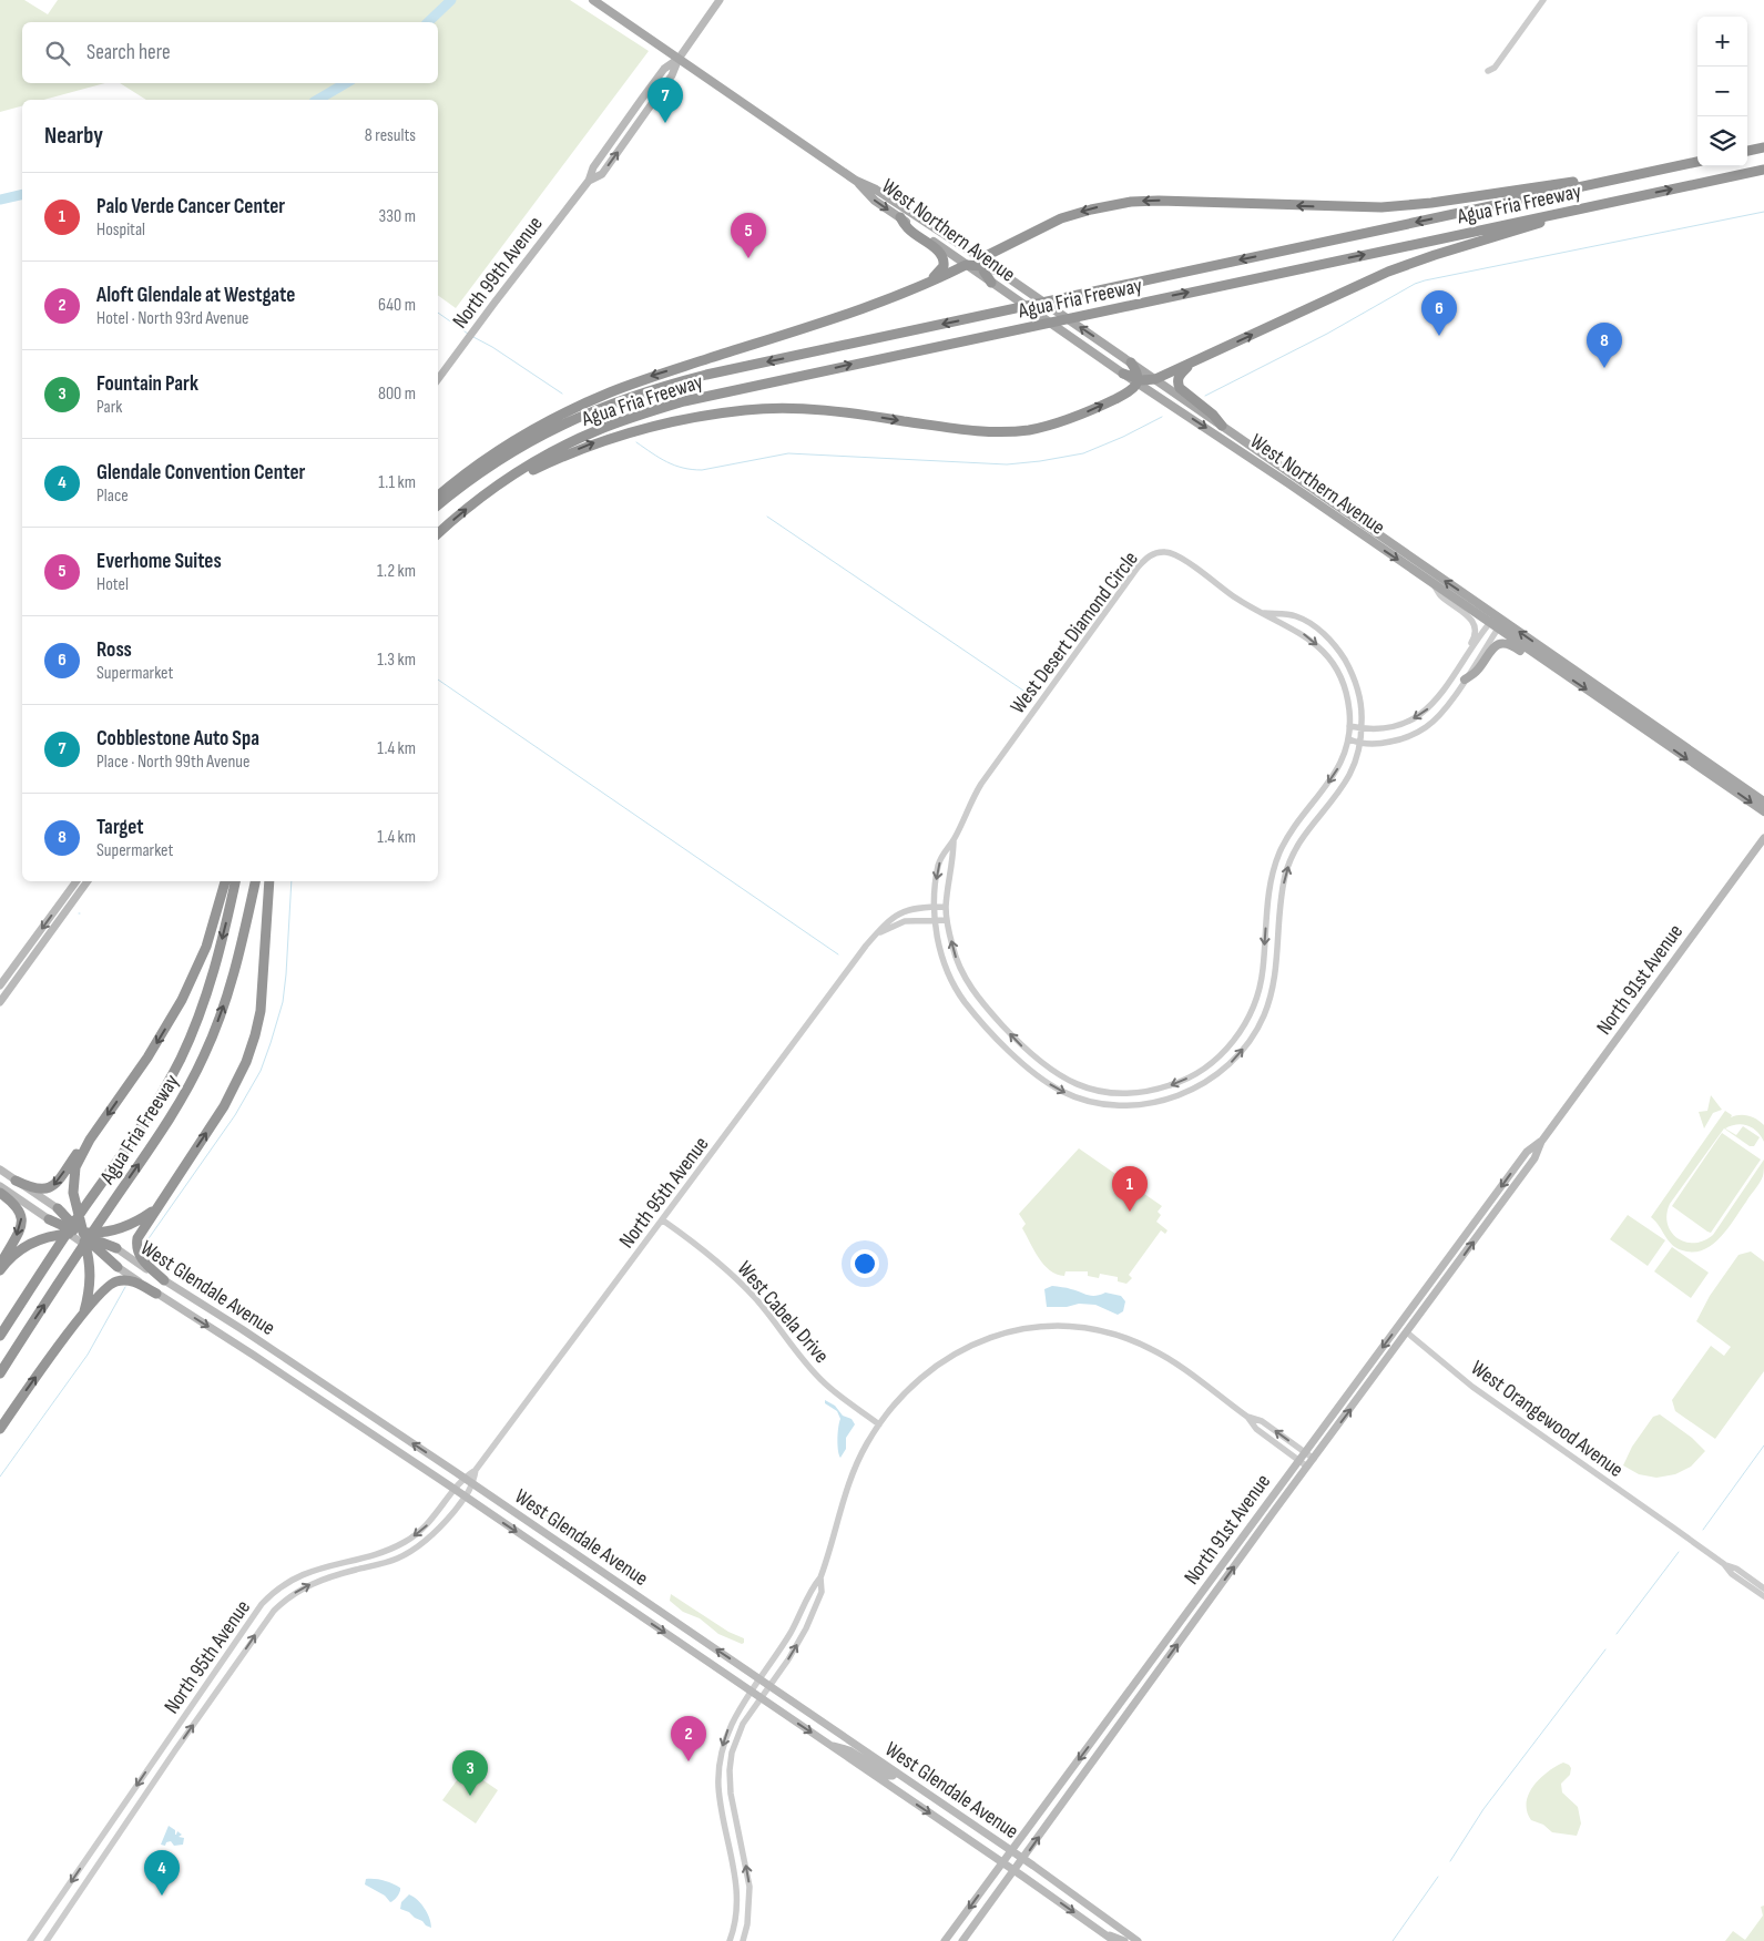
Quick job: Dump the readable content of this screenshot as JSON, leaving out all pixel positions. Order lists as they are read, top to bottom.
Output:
{
  "streets": {
    "highway": ["Agua Fria Freeway"],
    "main road": [
      "West Northern Avenue",
      "North 99th Avenue",
      "North 91st Avenue",
      "West Glendale Avenue"
    ],
    "street": [
      "West Desert Diamond Circle",
      "North 95th Avenue",
      "West Cabela Drive",
      "West Orangewood Avenue"
    ]
  },
  "crossings": [
    ["West Northern Avenue", "North 99th Avenue"],
    ["West Desert Diamond Circle", "North 95th Avenue"],
    ["North 91st Avenue", "West Glendale Avenue"],
    ["North 91st Avenue", "West Orangewood Avenue"],
    ["North 95th Avenue", "West Glendale Avenue"],
    ["North 95th Avenue", "West Cabela Drive"]
  ],
  "page": {
    "map_buttons": ["+", "−"],
    "search": "Search here",
    "pins": [
      "7",
      "5",
      "6",
      "8",
      "1",
      "2",
      "3",
      "4"
    ],
    "heading": ["Nearby", "8 results"],
    "list": [
      {
        "mark": "1",
        "name": "Palo Verde Cancer Center",
        "note": "Hospital",
        "value": "330 m"
      },
      {
        "mark": "2",
        "name": "Aloft Glendale at Westgate",
        "note": "Hotel · North 93rd Avenue",
        "value": "640 m"
      },
      {
        "mark": "3",
        "name": "Fountain Park",
        "note": "Park",
        "value": "800 m"
      },
      {
        "mark": "4",
        "name": "Glendale Convention Center",
        "note": "Place",
        "value": "1.1 km"
      },
      {
        "mark": "5",
        "name": "Everhome Suites",
        "note": "Hotel",
        "value": "1.2 km"
      },
      {
        "mark": "6",
        "name": "Ross",
        "note": "Supermarket",
        "value": "1.3 km"
      },
      {
        "mark": "7",
        "name": "Cobblestone Auto Spa",
        "note": "Place · North 99th Avenue",
        "value": "1.4 km"
      },
      {
        "mark": "8",
        "name": "Target",
        "note": "Supermarket",
        "value": "1.4 km"
      }
    ]
  }
}
